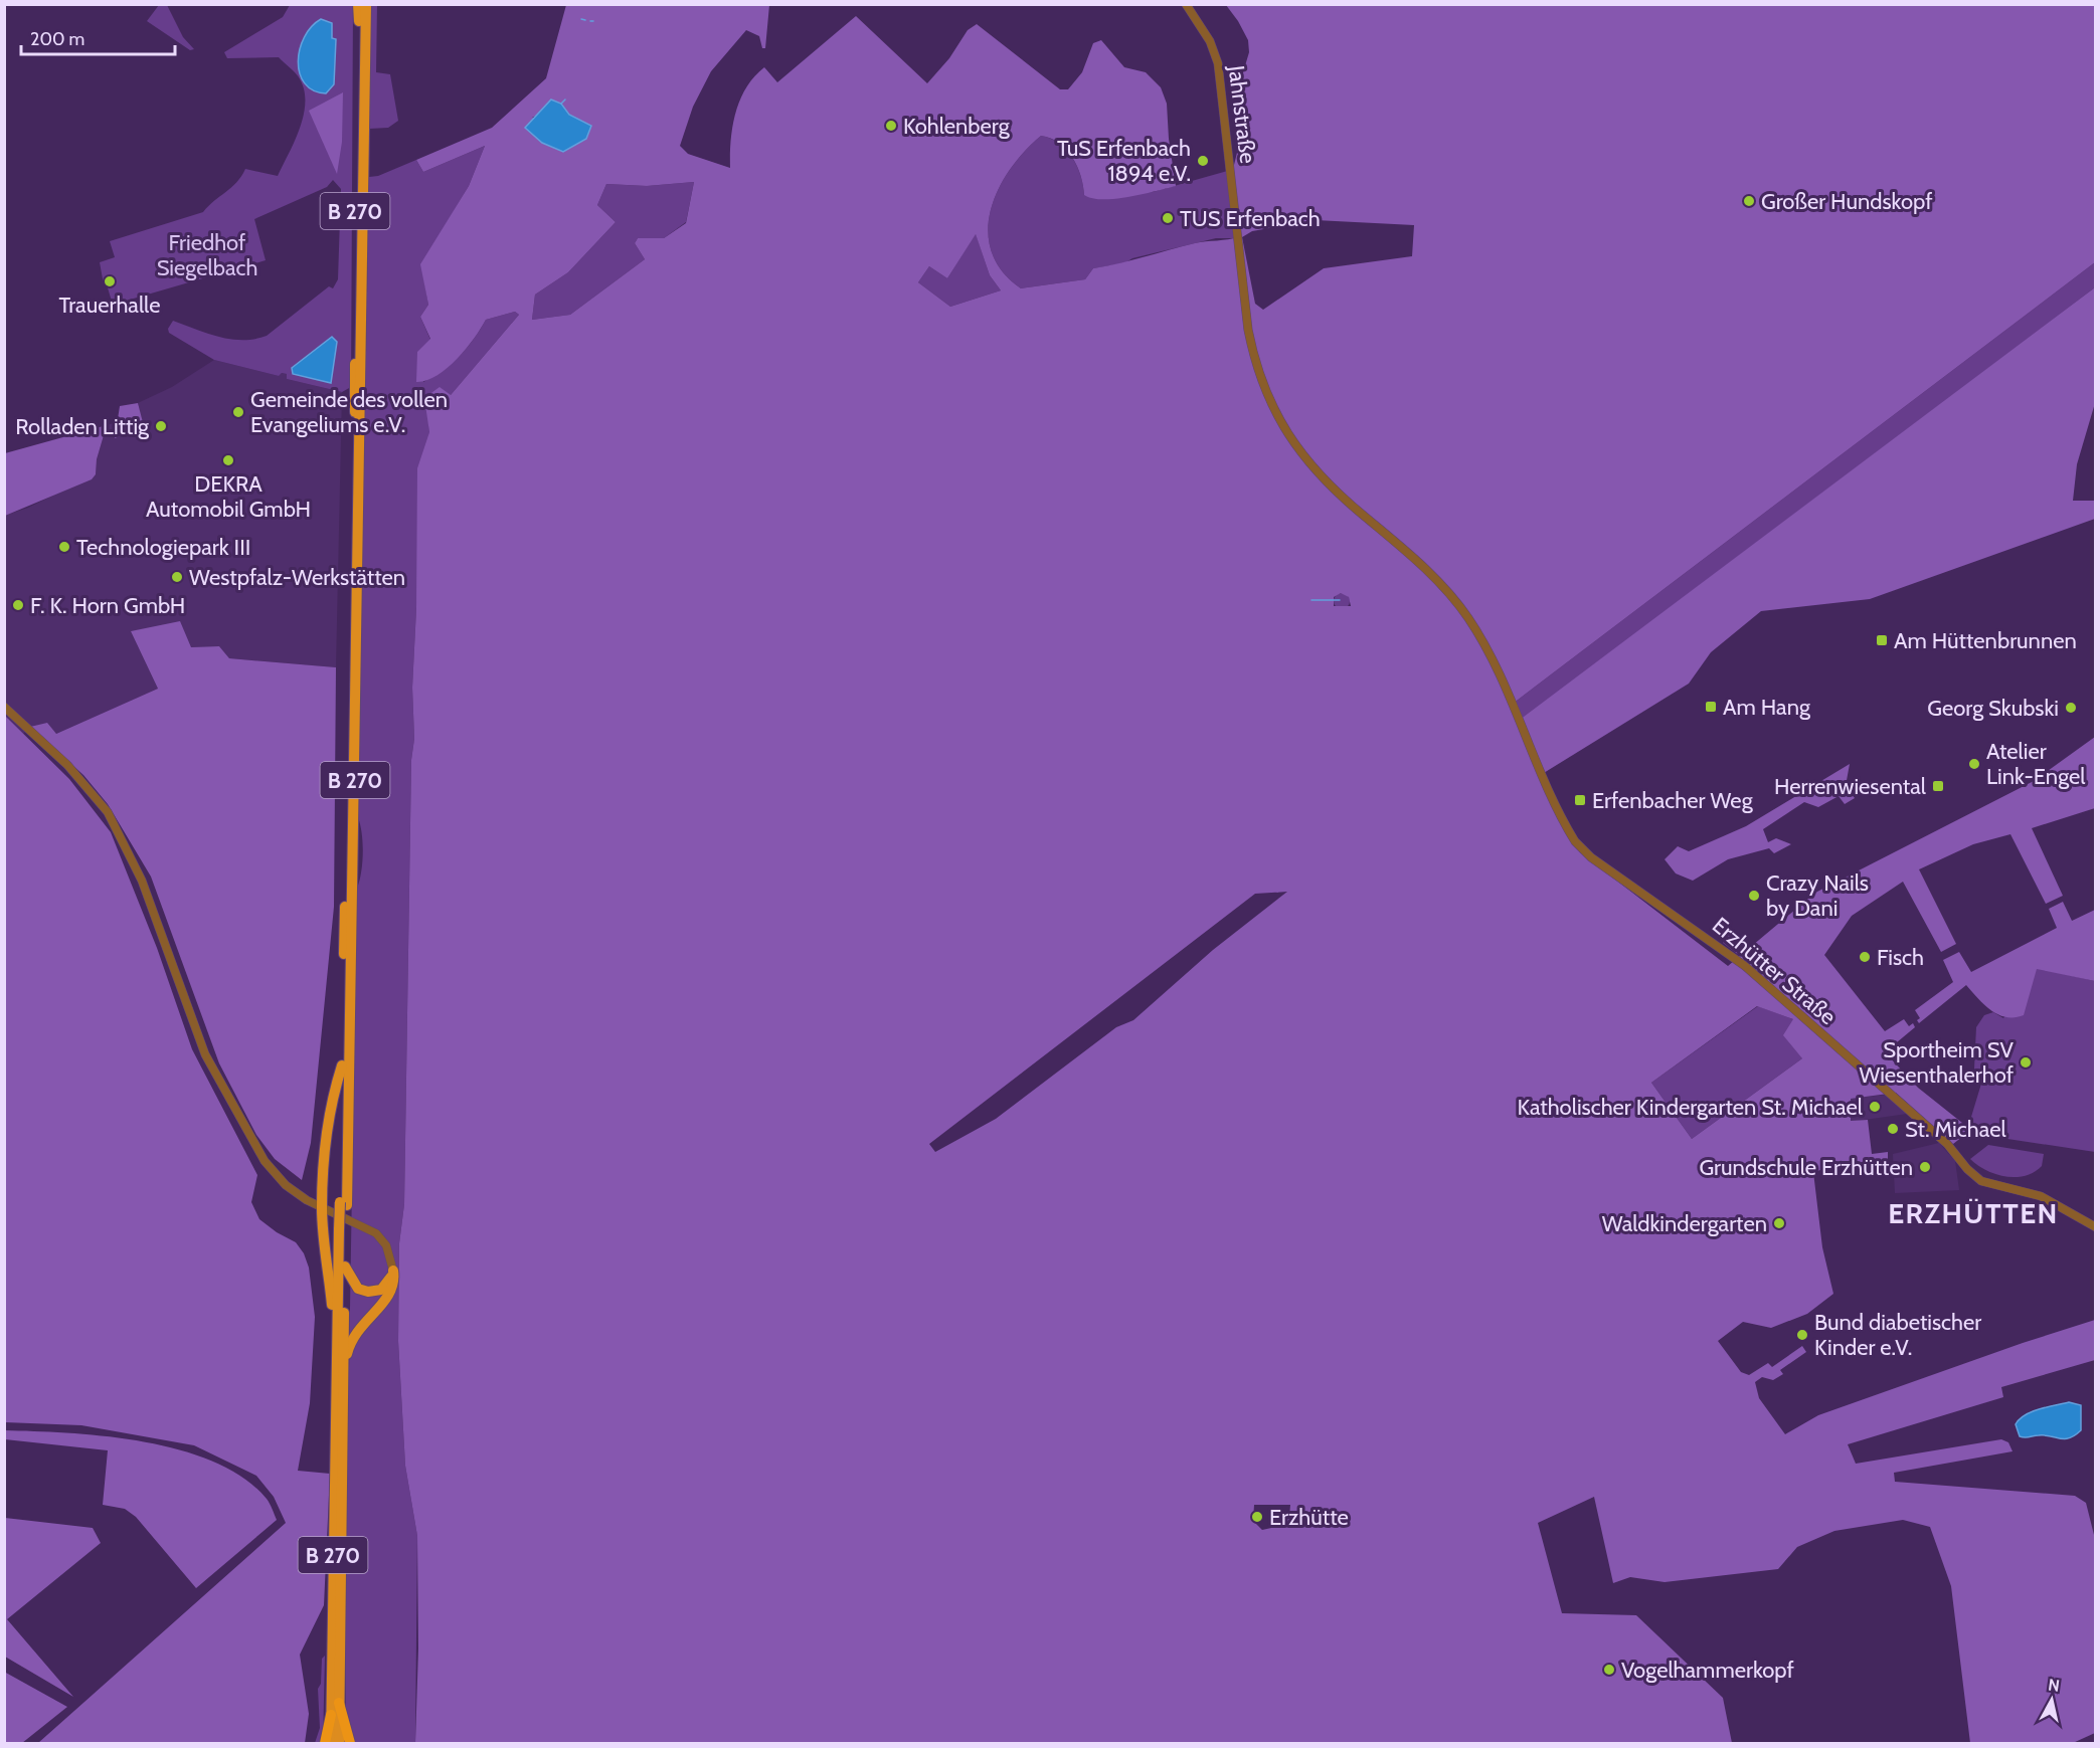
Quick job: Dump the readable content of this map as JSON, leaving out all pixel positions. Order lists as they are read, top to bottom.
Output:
{
  "streets": {
    "highway": ["B 270"],
    "street": ["Jahnstraße", "Erzhütter Straße"]
  },
  "crossings": [
    ["Jahnstraße", "Erzhütter Straße"]
  ],
  "districts": ["ERZHÜTTEN"],
  "parks": ["Friedhof Siegelbach"],
  "places": {
    "other": [
      "Kohlenberg",
      "TuS Erfenbach 1894 e.V.",
      "Großer Hundskopf",
      "TUS Erfenbach",
      "Trauerhalle",
      "Gemeinde des vollen Evangeliums e.V.",
      "Rolladen Littig",
      "DEKRA Automobil GmbH",
      "Technologiepark III",
      "Westpfalz-Werkstätten",
      "F. K. Horn GmbH",
      "Georg Skubski",
      "Atelier Link-Engel",
      "Crazy Nails by Dani",
      "Fisch",
      "Sportheim SV Wiesenthalerhof",
      "Katholischer Kindergarten St. Michael",
      "St. Michael",
      "Grundschule Erzhütten",
      "Waldkindergarten",
      "Bund diabetischer Kinder e.V.",
      "Erzhütte",
      "Vogelhammerkopf"
    ],
    "transit": [
      "Am Hüttenbrunnen",
      "Am Hang",
      "Herrenwiesental",
      "Erfenbacher Weg"
    ]
  },
  "scale_bar": "200 m",
  "north": "top"
}
